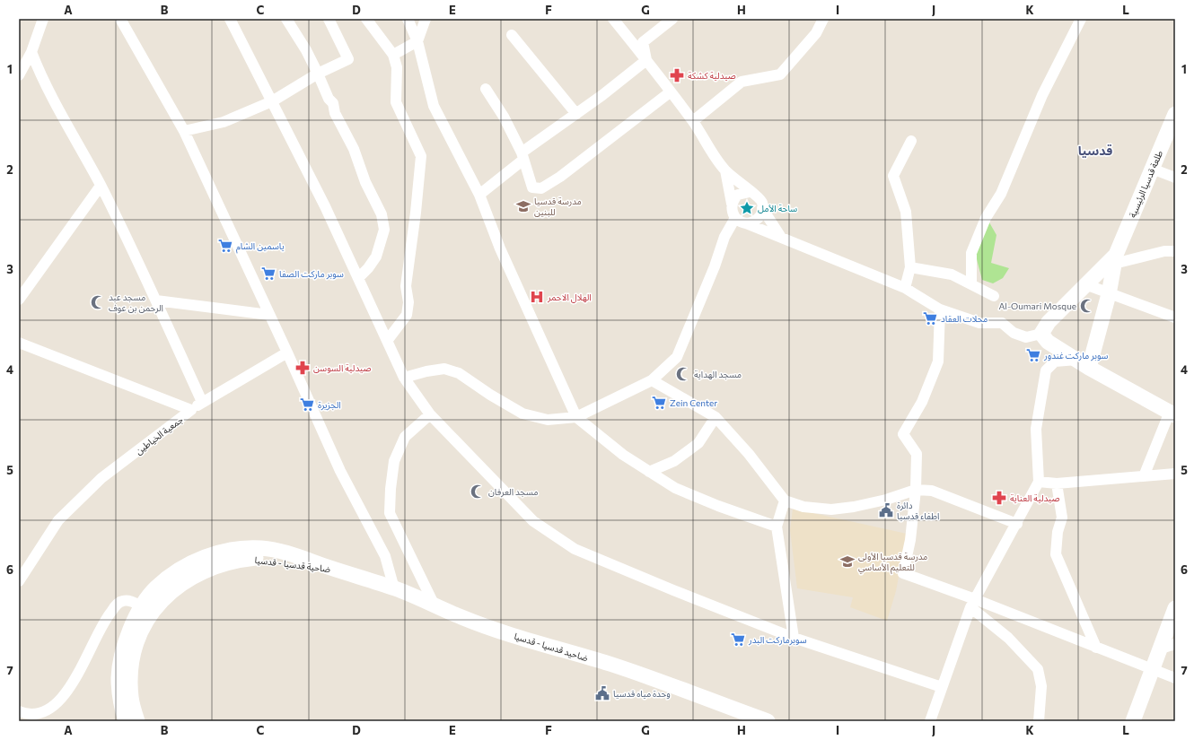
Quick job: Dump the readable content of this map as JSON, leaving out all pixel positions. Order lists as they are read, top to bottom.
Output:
{
  "streets": {
    "main road": ["طلعة قدسيا الرئيسية", "ضاحية قدسيا - قدسيا", "ضاحيد قدسيا - قدسيا"],
    "street": ["جمعية الخياطين"]
  },
  "crossings": [
    ["ضاحية قدسيا - قدسيا", "ضاحيد قدسيا - قدسيا"]
  ],
  "districts": ["قدسيا"],
  "places": {
    "pharmacy": ["صيدلية كشكة", "صيدلية السوسن", "صيدلية العناية"],
    "school or university": ["مدرسة قدسيا للبنين", "مدرسة قدسيا الأولى للتعليم الأساسي"],
    "place": ["ساحة الأمل"],
    "supermarket": [
      "ياسمين الشام",
      "سوبر ماركت الصفا",
      "محلات العقاد",
      "سوبر ماركت غندور",
      "Zein Center",
      "الجزيرة",
      "سوبرماركت البدر"
    ],
    "hospital": ["الهلال الاحمر"],
    "mosque": [
      "مسجد عبد الرحمن بن عوف",
      "Al-Oumari Mosque",
      "مسجد الهداية",
      "مسجد العرفان"
    ],
    "public building": ["دائرة اطفاء قدسيا", "وحدة مياه قدسيا"]
  },
  "grid": {
    "columns": [
      "A",
      "B",
      "C",
      "D",
      "E",
      "F",
      "G",
      "H",
      "I",
      "J",
      "K",
      "L"
    ],
    "rows": [
      "1",
      "2",
      "3",
      "4",
      "5",
      "6",
      "7"
    ]
  }
}
